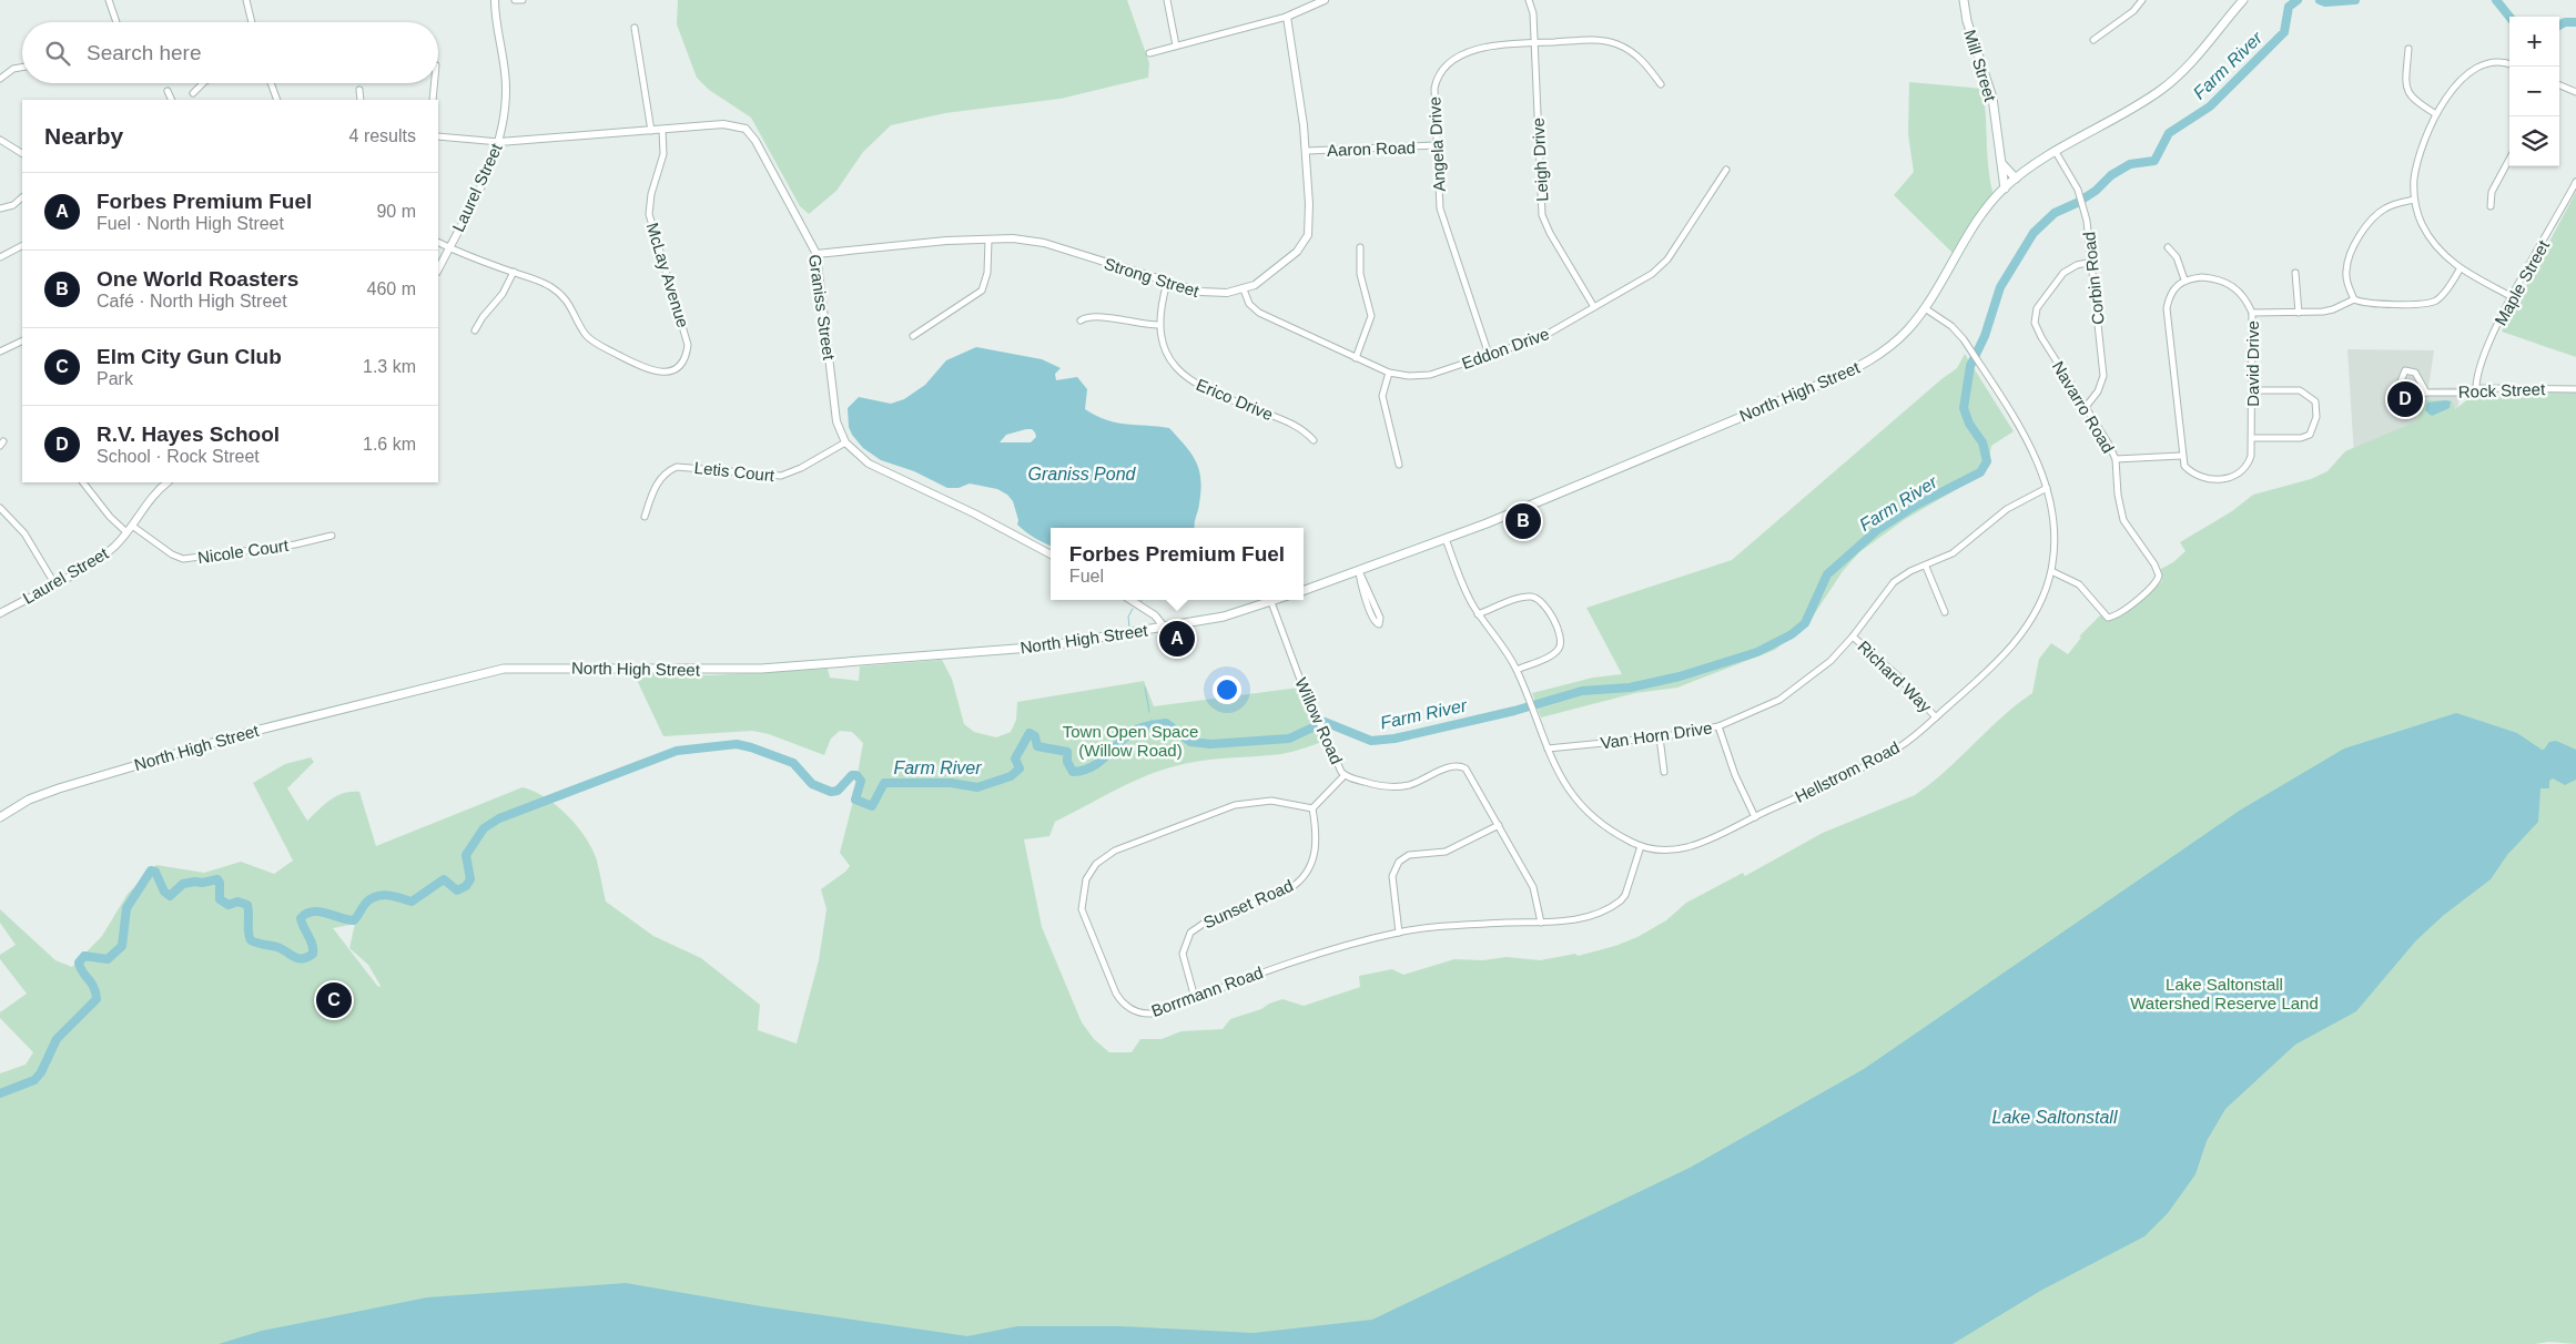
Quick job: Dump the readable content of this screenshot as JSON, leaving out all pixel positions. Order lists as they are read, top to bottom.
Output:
{
  "streets": {
    "main road": ["Mill Street", "North High Street"],
    "street": [
      "Angela Drive",
      "Aaron Road",
      "Leigh Drive",
      "Laurel Street",
      "McLay Avenue",
      "Strong Street",
      "Corbin Road",
      "Maple Street",
      "Graniss Street",
      "Eddon Drive",
      "David Drive",
      "Rock Street",
      "Erico Drive",
      "Navarro Road",
      "Letis Court",
      "Nicole Court",
      "Richard Way",
      "Willow Road",
      "Van Horn Drive",
      "Hellstrom Road",
      "Sunset Road",
      "Borrmann Road"
    ]
  },
  "crossings": [
    ["Mill Street", "North High Street"],
    ["Angela Drive", "Aaron Road"],
    ["Angela Drive", "Leigh Drive"],
    ["Angela Drive", "Eddon Drive"],
    ["Aaron Road", "Strong Street"],
    ["Leigh Drive", "Eddon Drive"],
    ["Laurel Street", "McLay Avenue"],
    ["Laurel Street", "Graniss Street"],
    ["Laurel Street", "Nicole Court"],
    ["McLay Avenue", "Graniss Street"],
    ["Strong Street", "Graniss Street"],
    ["Strong Street", "Eddon Drive"],
    ["Strong Street", "Erico Drive"],
    ["Corbin Road", "North High Street"],
    ["Corbin Road", "Navarro Road"],
    ["Maple Street", "Rock Street"],
    ["Graniss Street", "Letis Court"],
    ["North High Street", "Willow Road"],
    ["North High Street", "Hellstrom Road"],
    ["Navarro Road", "Hellstrom Road"],
    ["Richard Way", "Van Horn Drive"],
    ["Richard Way", "Hellstrom Road"],
    ["Willow Road", "Borrmann Road"],
    ["Van Horn Drive", "Hellstrom Road"],
    ["Hellstrom Road", "Borrmann Road"],
    ["Sunset Road", "Borrmann Road"]
  ],
  "water": ["Farm River", "Graniss Pond", "Lake Saltonstall"],
  "parks": ["Town Open Space (Willow Road)", "Lake Saltonstall Watershed Reserve Land"],
  "page": {
    "map_buttons": ["+", "−"],
    "search": "Search here",
    "heading": ["Nearby", "4 results"],
    "list": [
      {
        "mark": "A",
        "name": "Forbes Premium Fuel",
        "note": "Fuel · North High Street",
        "value": "90 m"
      },
      {
        "mark": "B",
        "name": "One World Roasters",
        "note": "Café · North High Street",
        "value": "460 m"
      },
      {
        "mark": "C",
        "name": "Elm City Gun Club",
        "note": "Park",
        "value": "1.3 km"
      },
      {
        "mark": "D",
        "name": "R.V. Hayes School",
        "note": "School · Rock Street",
        "value": "1.6 km"
      }
    ],
    "pins": [
      "D",
      "B",
      "A",
      "C"
    ],
    "popup": ["Forbes Premium Fuel", "Fuel"]
  }
}
